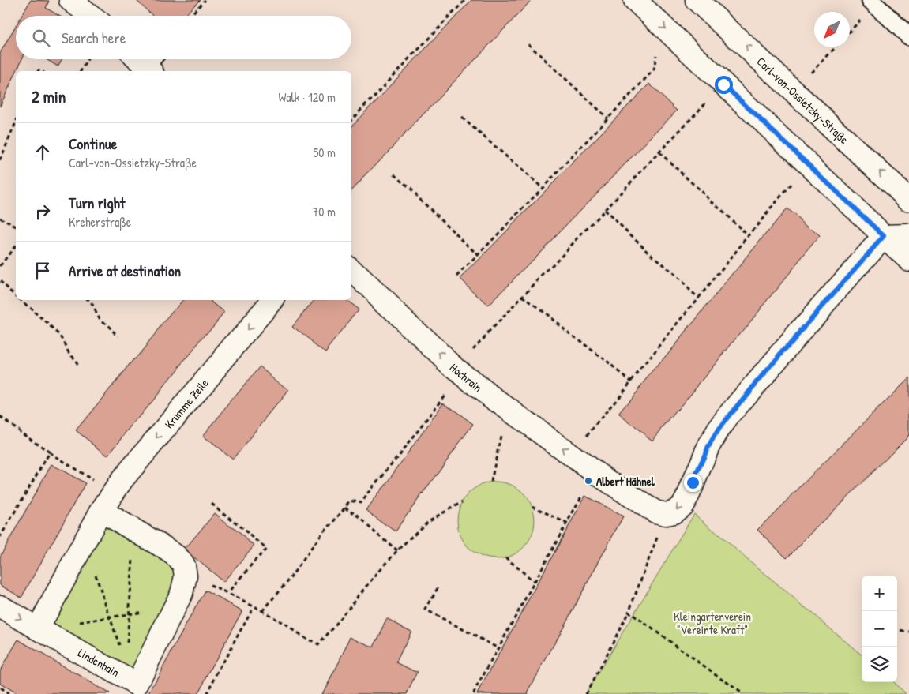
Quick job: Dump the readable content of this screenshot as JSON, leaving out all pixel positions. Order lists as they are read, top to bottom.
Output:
{
  "streets": {
    "street": [
      "Carl-von-Ossietzky-Straße",
      "Hochrain",
      "Krumme Zeile",
      "Lindenhain"
    ]
  },
  "one_way": ["Hochrain", "Krumme Zeile"],
  "parks": ["Kleingartenverein \"Vereinte Kraft\""],
  "places": ["Albert Hähnel"],
  "north": "bottom left",
  "page": {
    "search": "Search here",
    "heading": ["2 min", "Walk · 120 m"],
    "list": [
      ["Continue", "Carl-von-Ossietzky-Straße", "50 m"],
      ["Turn right", "Kreherstraße", "70 m"],
      "Arrive at destination"
    ],
    "map_buttons": ["+", "−"]
  }
}
